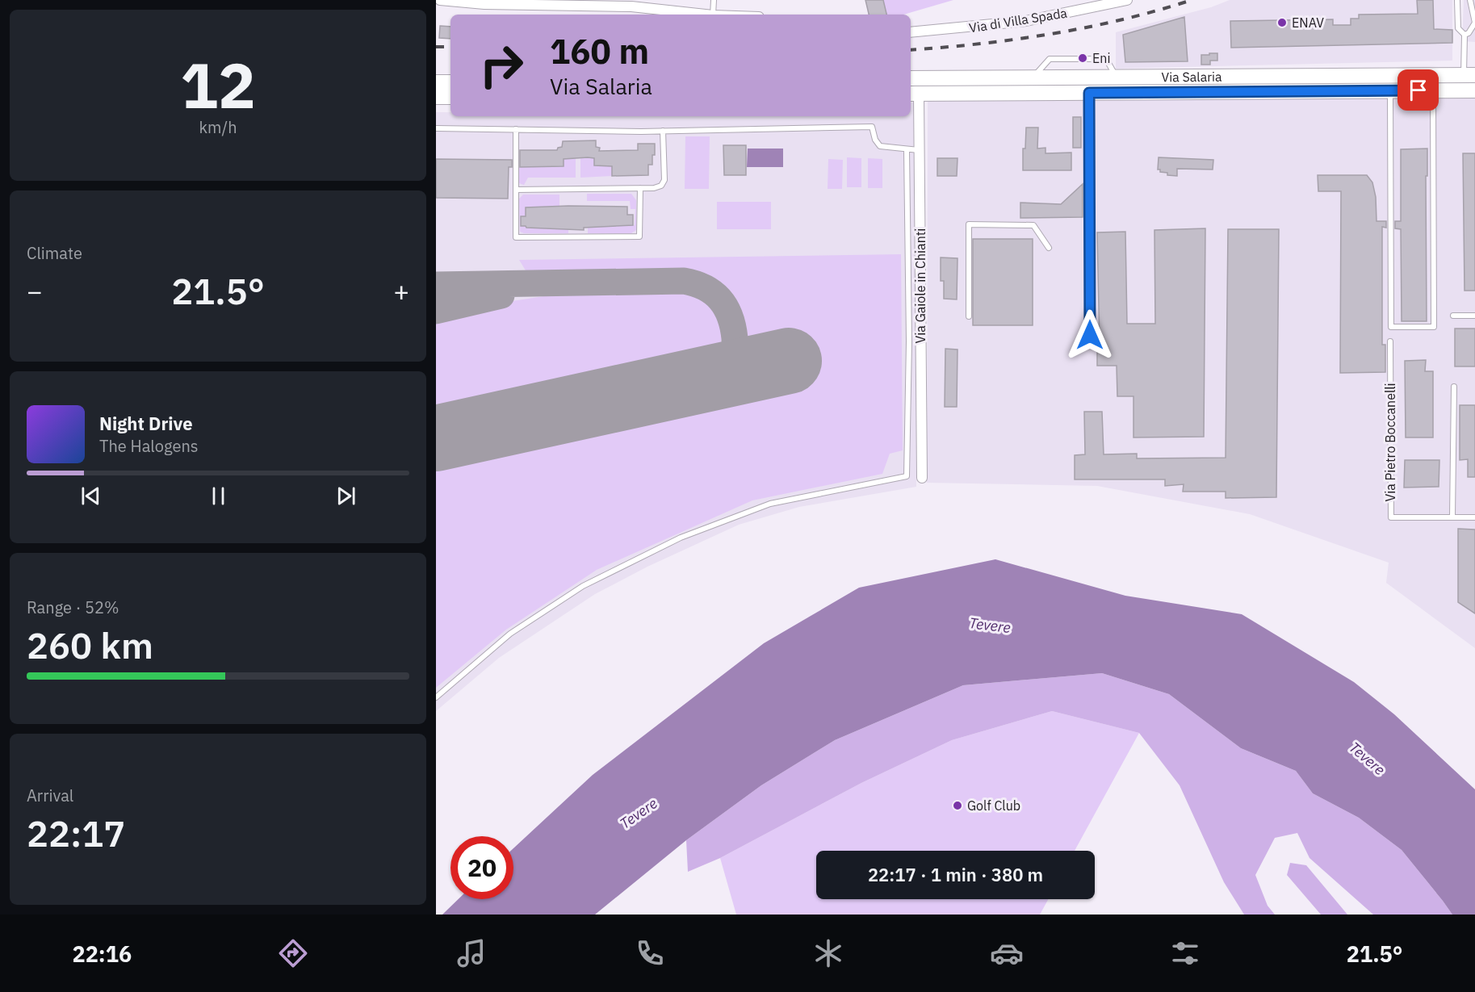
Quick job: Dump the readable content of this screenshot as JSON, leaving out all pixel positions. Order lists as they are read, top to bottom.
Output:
{
  "streets": {
    "main road": ["Via Salaria"],
    "street": ["Via di Villa Spada", "Via Gaiole in Chianti"],
    "lane": ["Via Pietro Boccanelli"]
  },
  "crossings": [
    ["Via Salaria", "Via Gaiole in Chianti"]
  ],
  "water": ["Tevere"],
  "places": ["ENAV", "Eni", "Golf Club"],
  "page": {
    "tile": [
      ["12", "km/h"],
      "Climate",
      ["Range · 52%", "260 km"],
      ["Arrival", "22:17"]
    ],
    "turn": ["160 m", "Via Salaria"],
    "heat": ["−", "21.5°", "+"],
    "song": ["Night Drive", "The Halogens"],
    "limit": "20",
    "trip": "22:17 · 1 min · 380 m",
    "tabs": ["22:16", "21.5°"]
  }
}
